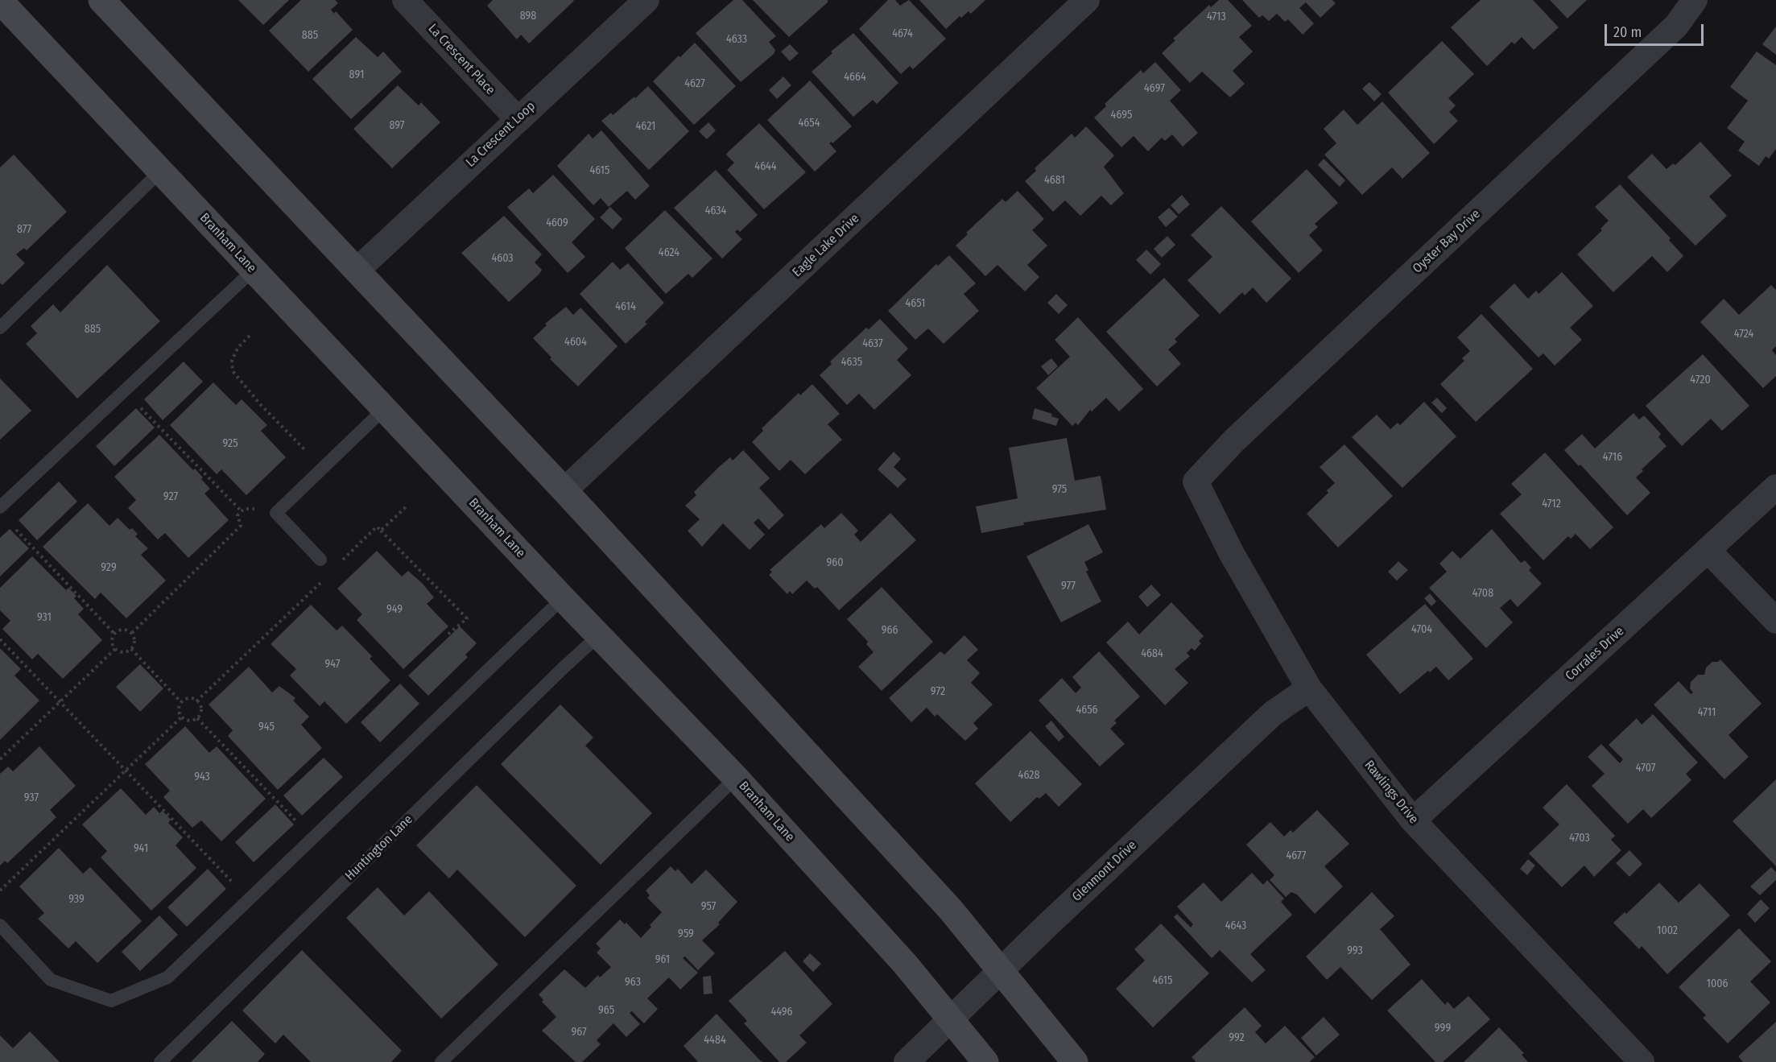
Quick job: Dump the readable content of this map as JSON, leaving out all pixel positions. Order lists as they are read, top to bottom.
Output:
{
  "streets": {
    "main road": ["Branham Lane"],
    "street": [
      "La Crescent Place",
      "La Crescent Loop",
      "Oyster Bay Drive",
      "Eagle Lake Drive",
      "Corrales Drive",
      "Rawlings Drive",
      "Glenmont Drive"
    ],
    "lane": ["Huntington Lane"]
  },
  "crossings": [
    ["La Crescent Place", "La Crescent Loop"],
    ["Oyster Bay Drive", "Rawlings Drive"],
    ["Branham Lane", "Huntington Lane"],
    ["Branham Lane", "Glenmont Drive"],
    ["Corrales Drive", "Rawlings Drive"],
    ["Rawlings Drive", "Glenmont Drive"]
  ],
  "house_numbers": [
    "898",
    "4713",
    "4674",
    "885",
    "4633",
    "891",
    "4664",
    "4627",
    "4697",
    "4695",
    "4654",
    "897",
    "4621",
    "4644",
    "4615",
    "4681",
    "4634",
    "4609",
    "877",
    "4624",
    "4603",
    "4651",
    "4614",
    "885",
    "4724",
    "4604",
    "4637",
    "4635",
    "4720",
    "925",
    "4716",
    "975",
    "927",
    "4712",
    "960",
    "929",
    "977",
    "4708",
    "949",
    "931",
    "4704",
    "966",
    "4684",
    "947",
    "972",
    "4656",
    "4711",
    "945",
    "4707",
    "4628",
    "943",
    "937",
    "4703",
    "941",
    "4677",
    "939",
    "957",
    "4643",
    "1002",
    "959",
    "993",
    "961",
    "4615",
    "963",
    "1006",
    "965",
    "4496",
    "999",
    "967",
    "992",
    "4484"
  ],
  "scale_bar": "20 m"
}
